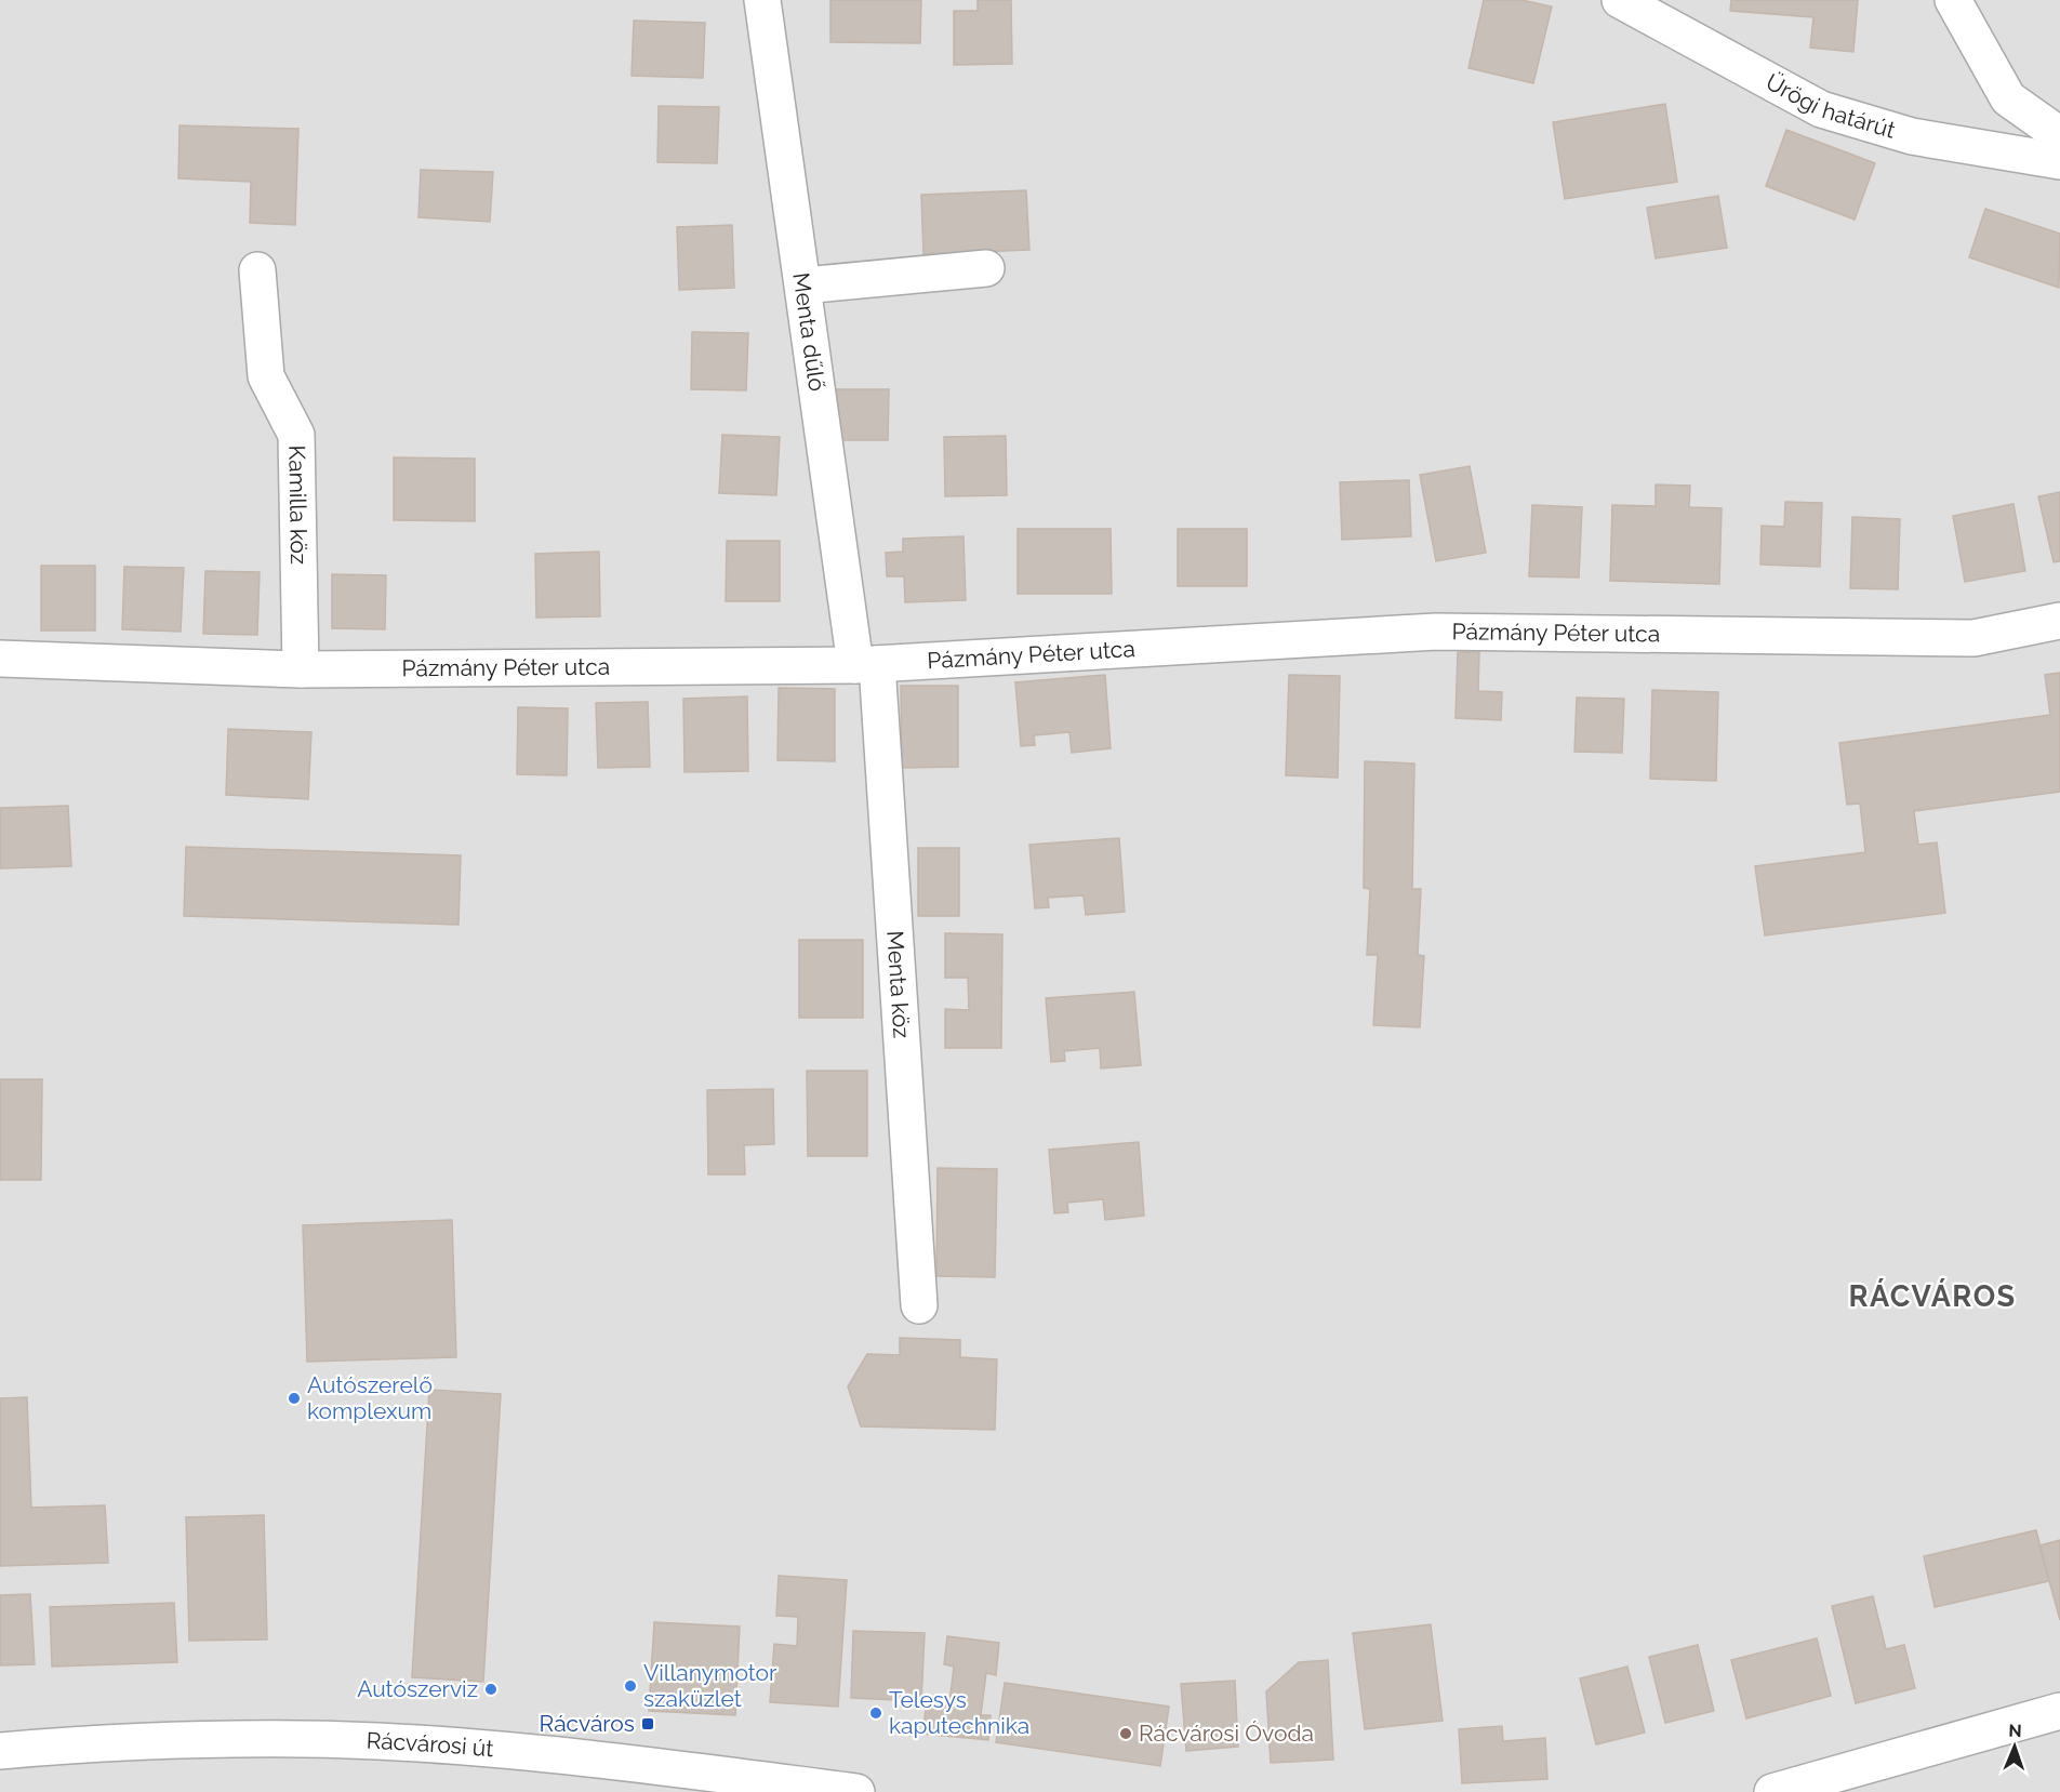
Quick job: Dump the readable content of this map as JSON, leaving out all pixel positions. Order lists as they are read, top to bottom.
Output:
{
  "streets": {
    "street": [
      "Ürögi határút",
      "Menta dűlő",
      "Kamilla köz",
      "Pázmány Péter utca",
      "Menta köz",
      "Rácvárosi út"
    ]
  },
  "crossings": [
    ["Menta dűlő", "Pázmány Péter utca"],
    ["Menta dűlő", "Menta köz"],
    ["Kamilla köz", "Pázmány Péter utca"],
    ["Pázmány Péter utca", "Menta köz"]
  ],
  "districts": ["RÁCVÁROS"],
  "places": {
    "other": [
      "Autószerelő komplexum",
      "Villanymotor szaküzlet",
      "Autószerviz",
      "Telesys kaputechnika",
      "Rácvárosi Óvoda"
    ],
    "transit": ["Rácváros"]
  },
  "north": "top"
}
